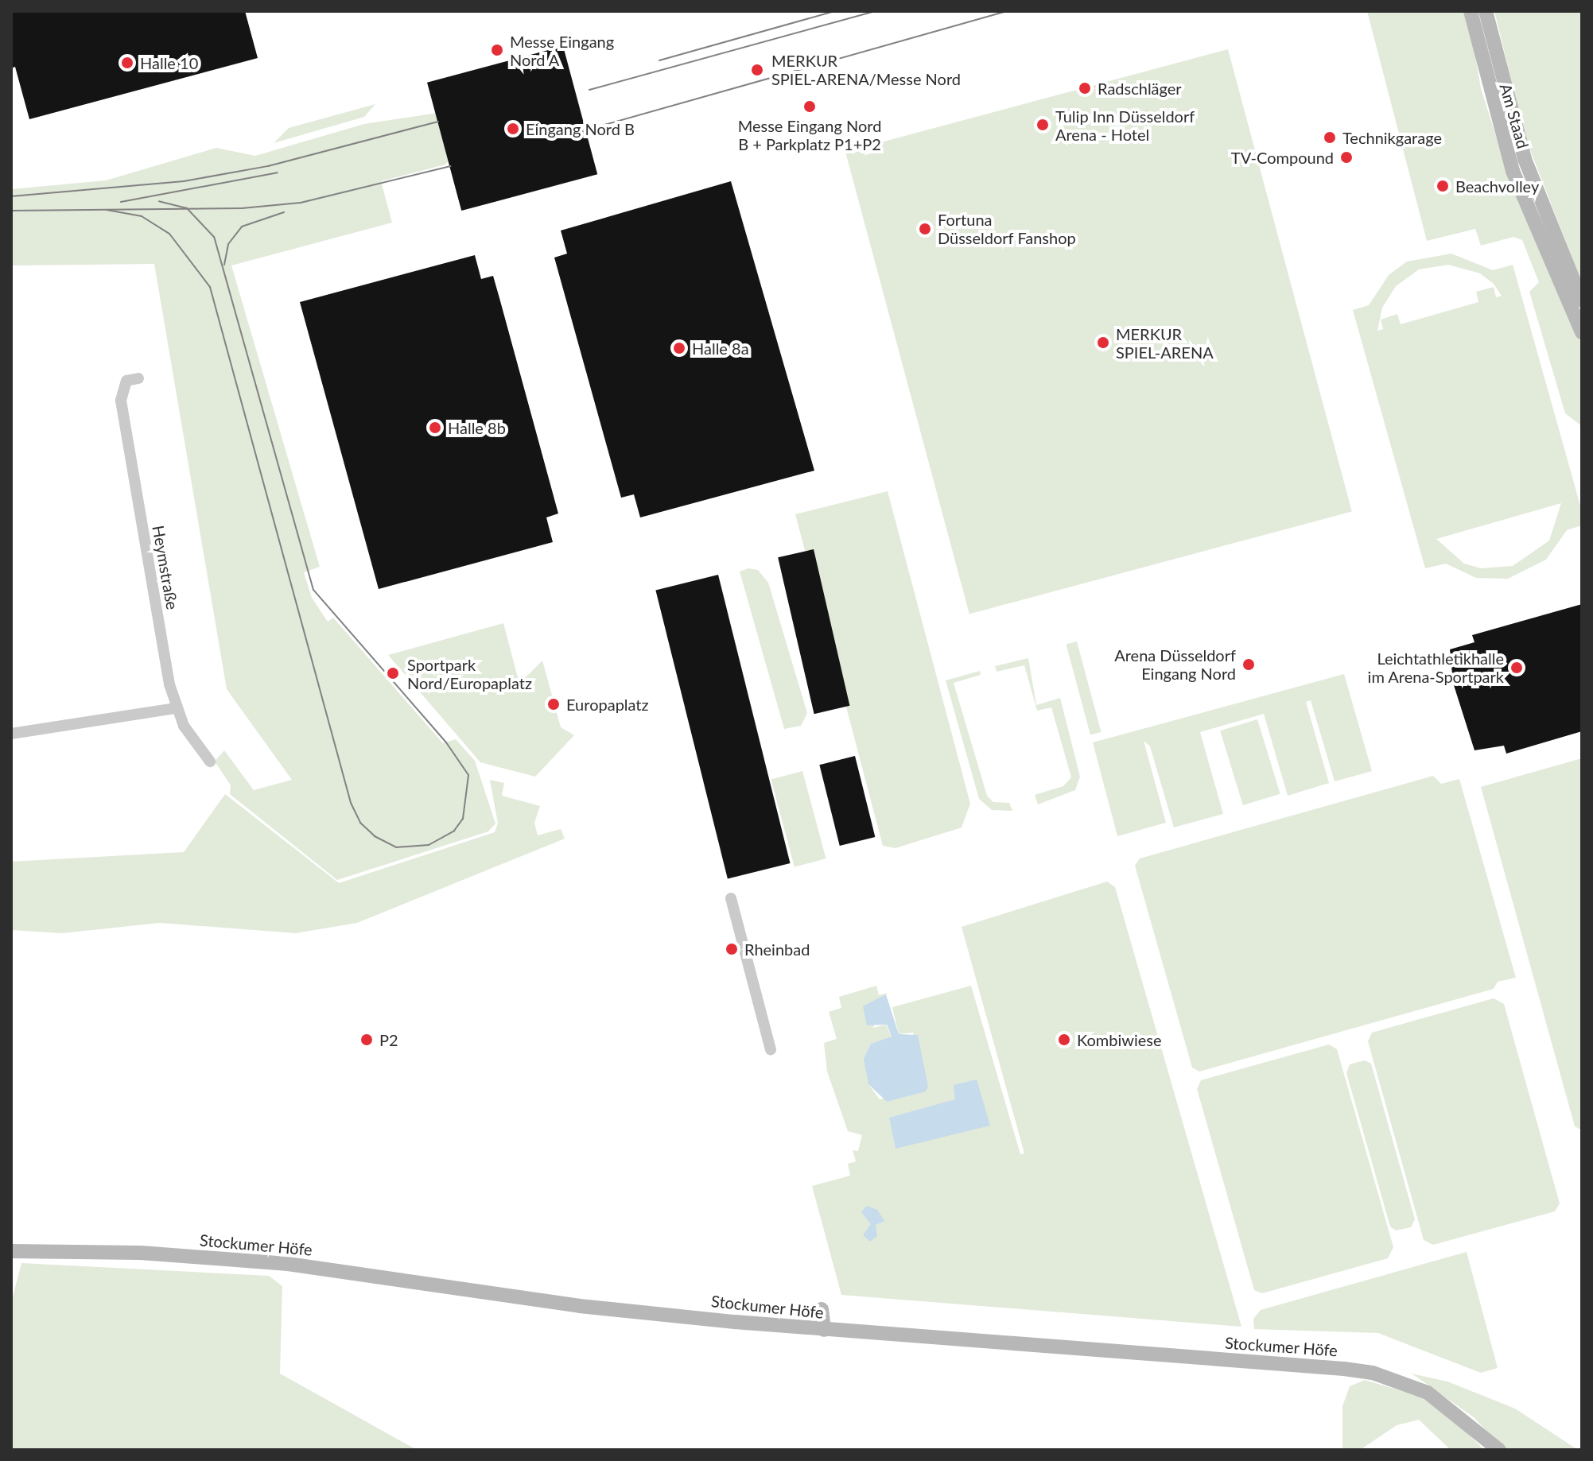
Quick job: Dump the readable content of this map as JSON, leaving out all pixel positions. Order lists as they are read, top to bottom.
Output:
{
  "streets": {
    "street": ["Am Staad", "Heymstraße", "Stockumer Höfe"]
  },
  "places": [
    "Messe Eingang Nord A",
    "Halle 10",
    "MERKUR SPIEL-ARENA/Messe Nord",
    "Radschläger",
    "Messe Eingang Nord B + Parkplatz P1+P2",
    "Tulip Inn Düsseldorf Arena - Hotel",
    "Eingang Nord B",
    "Technikgarage",
    "TV-Compound",
    "Beachvolley",
    "Fortuna Düsseldorf Fanshop",
    "MERKUR SPIEL-ARENA",
    "Halle 8a",
    "Halle 8b",
    "Arena Düsseldorf Eingang Nord",
    "Leichtathletikhalle im Arena-Sportpark",
    "Sportpark Nord/Europaplatz",
    "Europaplatz",
    "Rheinbad",
    "P2",
    "Kombiwiese"
  ]
}
